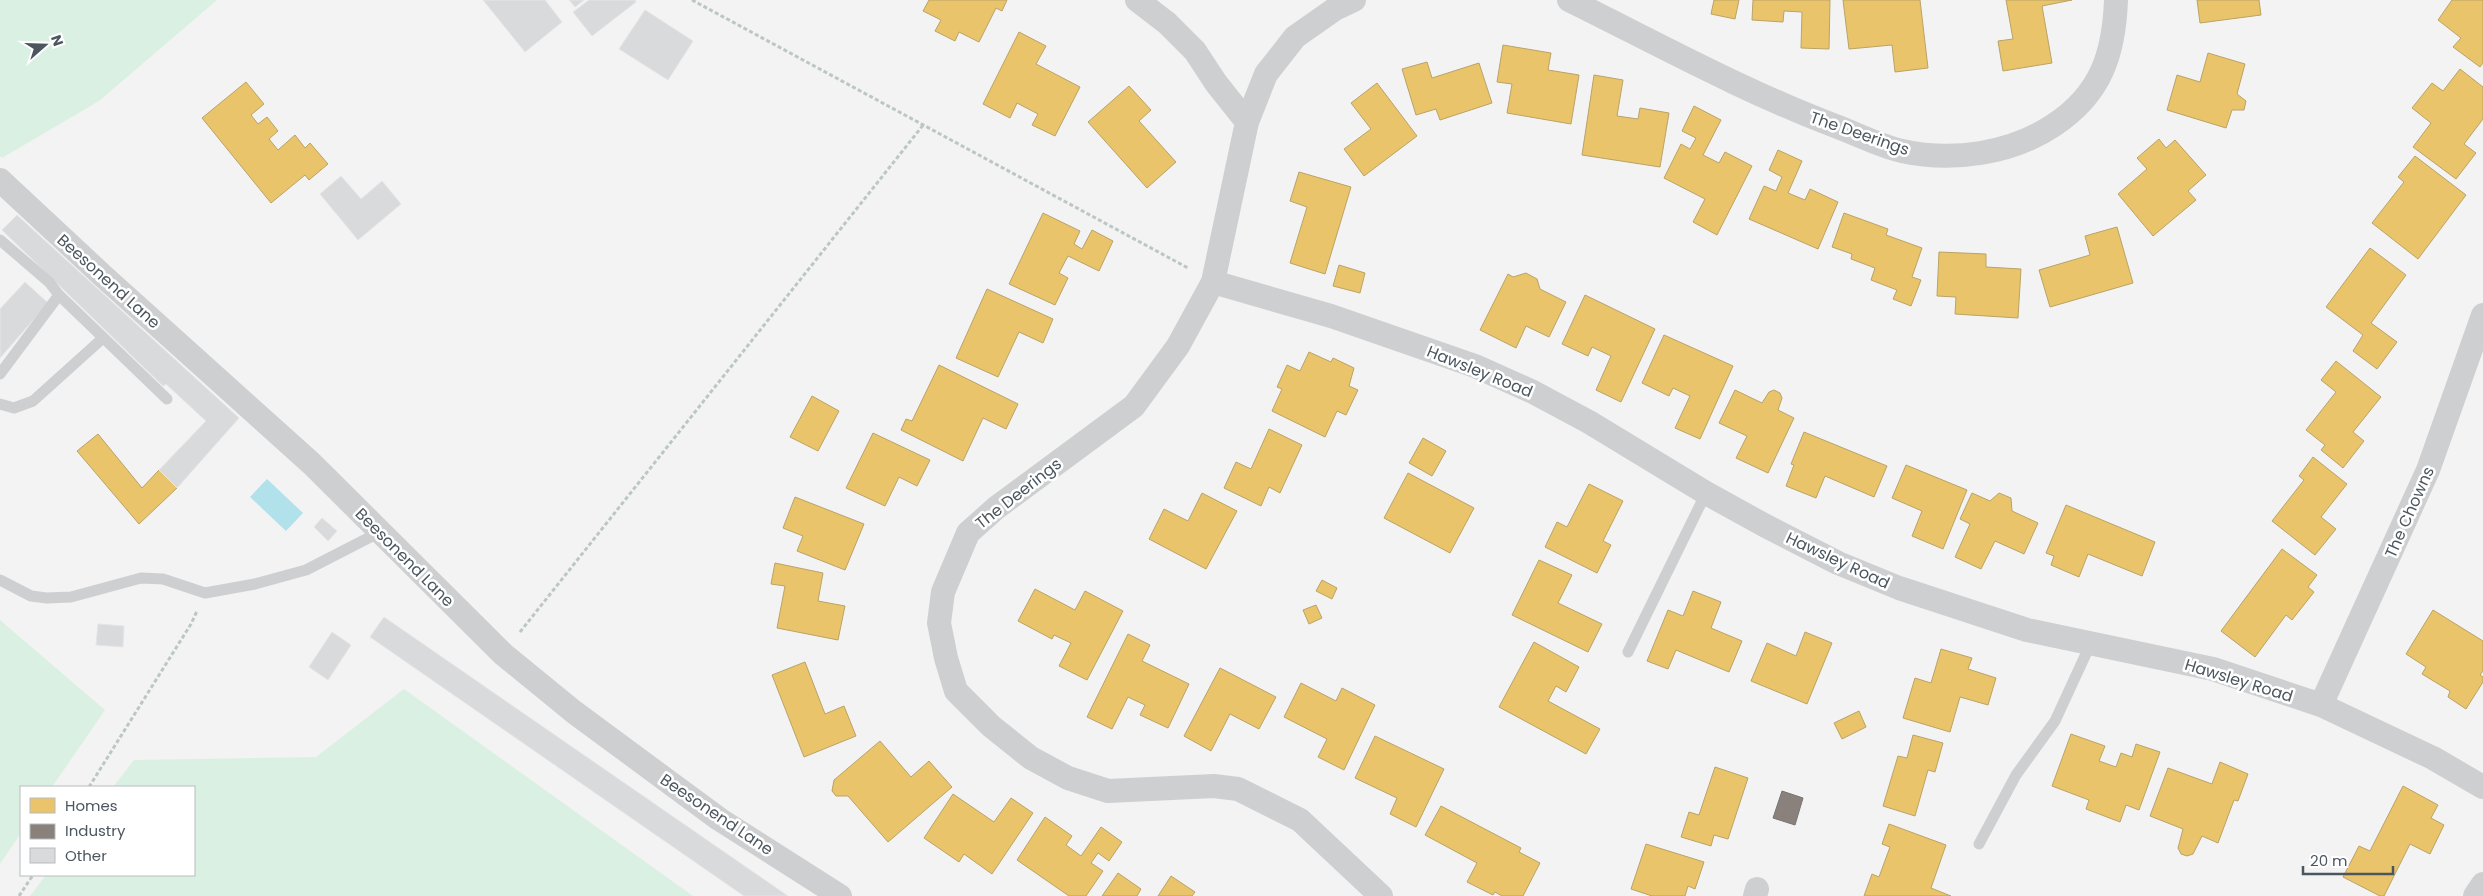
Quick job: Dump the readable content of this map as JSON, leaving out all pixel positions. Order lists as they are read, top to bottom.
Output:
{
  "streets": {
    "street": [
      "The Deerings",
      "Beesonend Lane",
      "Hawsley Road",
      "The Chowns"
    ]
  },
  "crossings": [
    ["The Deerings", "Hawsley Road"],
    ["Hawsley Road", "The Chowns"]
  ],
  "legend": ["Homes", "Industry", "Other"],
  "scale_bar": "20 m",
  "north": "right"
}
